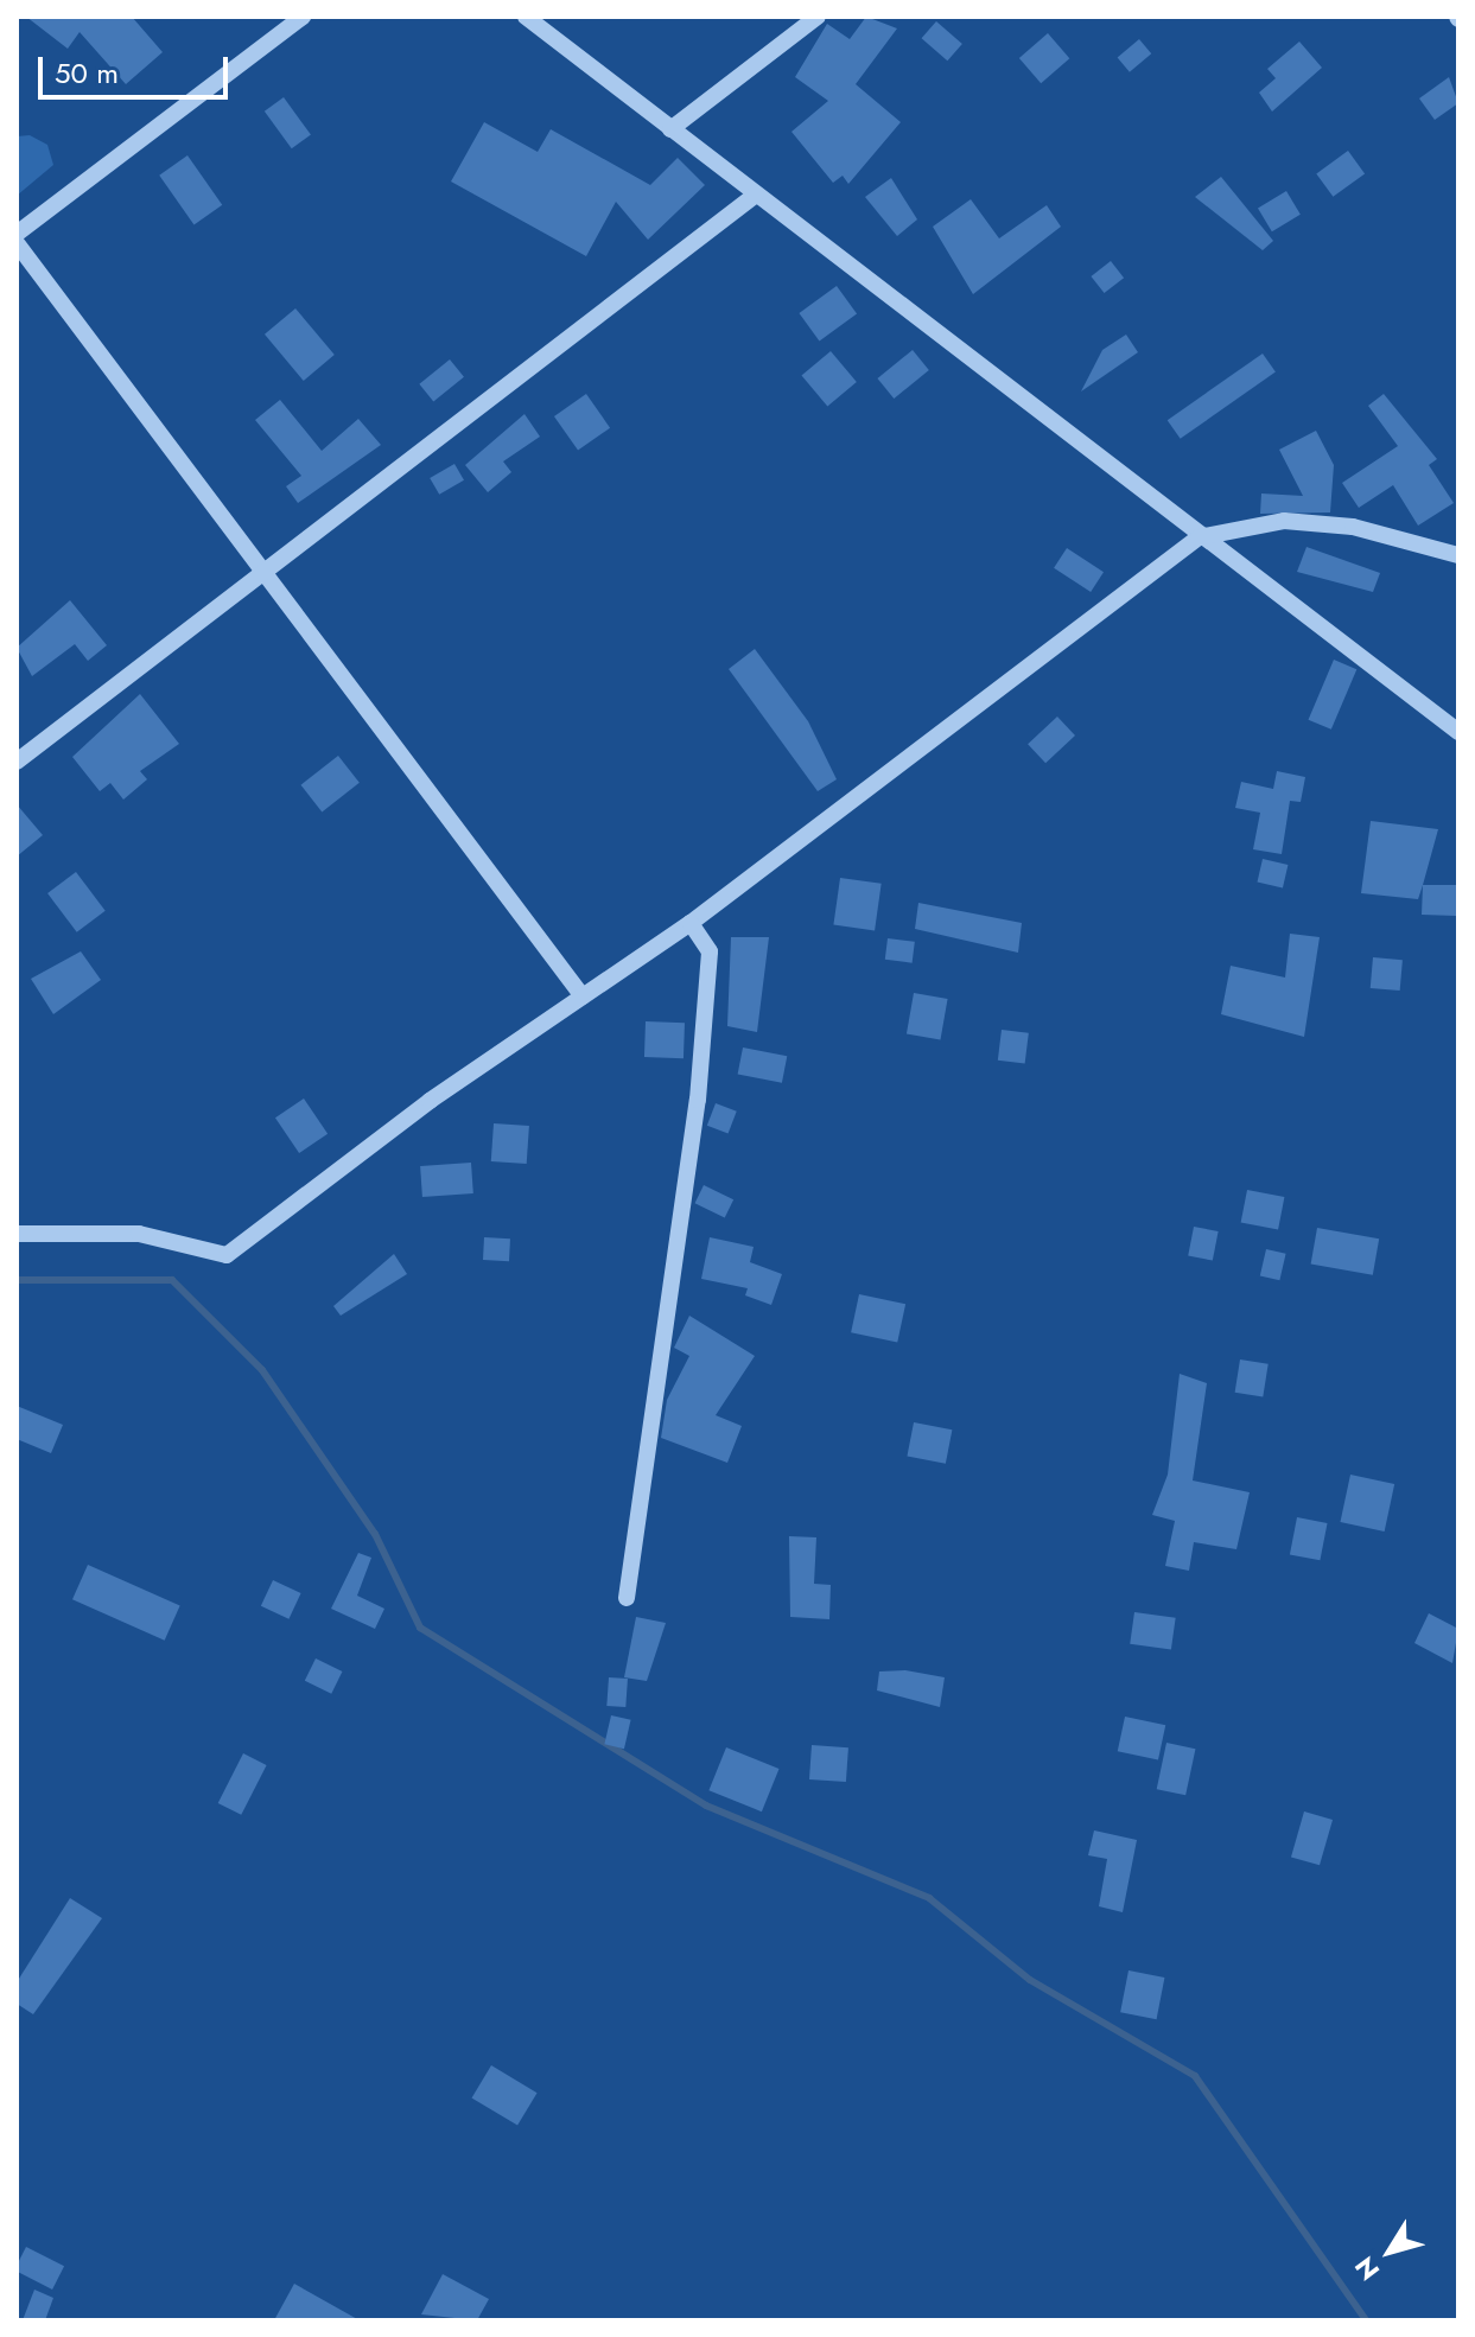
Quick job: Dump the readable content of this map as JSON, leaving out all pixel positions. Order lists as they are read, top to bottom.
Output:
{
  "scale_bar": "50 m",
  "north": "bottom left"
}
